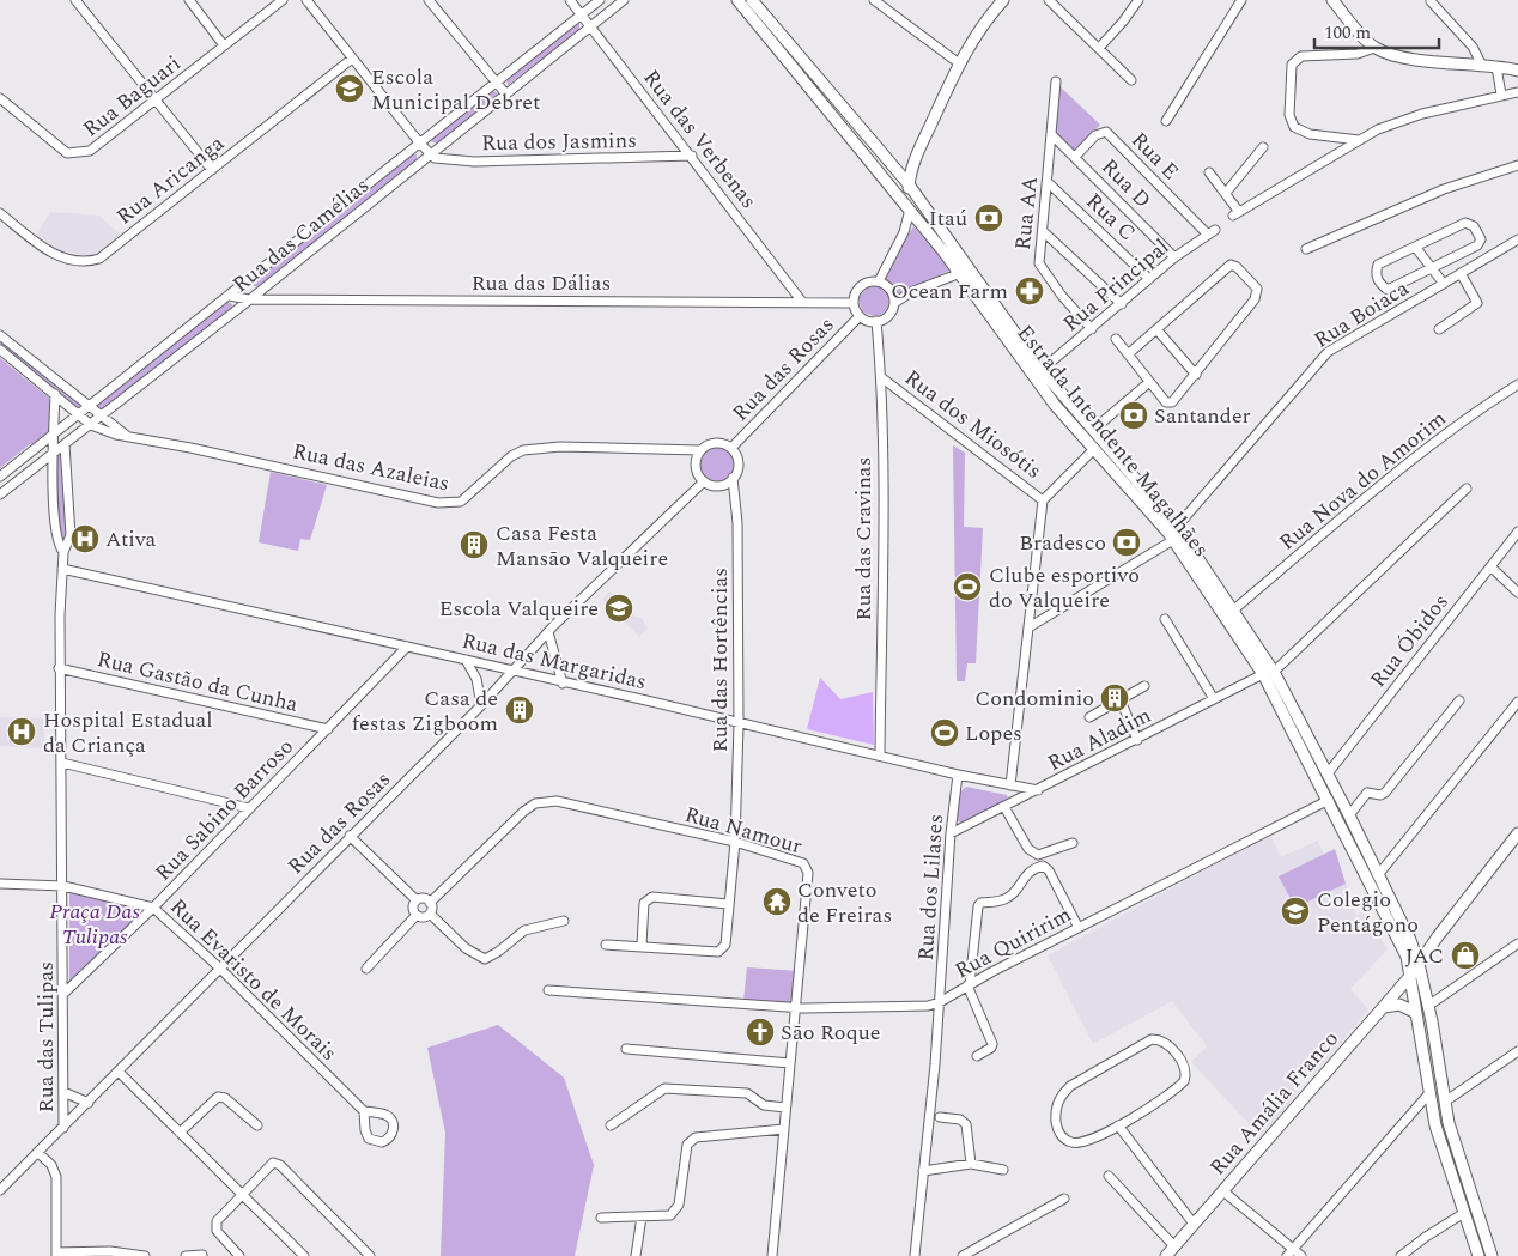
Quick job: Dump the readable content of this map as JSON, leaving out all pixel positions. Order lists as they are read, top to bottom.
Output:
{
  "streets": {
    "main road": ["Estrada Intendente Magalhães", "Rua Amália Franco"],
    "street": [
      "Rua Baguari",
      "Rua das Verbenas",
      "Rua dos Jasmins",
      "Rua E",
      "Rua Aricanga",
      "Rua D",
      "Rua AA",
      "Rua C",
      "Rua das Camélias",
      "Rua das Dálias",
      "Rua Principal",
      "Rua Boiaca",
      "Rua das Rosas",
      "Rua dos Miosótis",
      "Rua das Azaleias",
      "Rua Nova do Amorim",
      "Rua das Cravinas",
      "Rua Óbidos",
      "Rua das Hortências",
      "Rua das Margaridas",
      "Rua Gastão da Cunha",
      "Rua Aladim",
      "Rua Sabino Barroso",
      "Rua Namour",
      "Rua dos Lilases",
      "Rua Quiririm",
      "Rua Evaristo de Morais",
      "Rua das Tulipas"
    ]
  },
  "crossings": [
    ["Rua das Verbenas", "Rua dos Jasmins"],
    ["Rua das Verbenas", "Rua das Camélias"],
    ["Rua das Verbenas", "Rua das Dálias"],
    ["Rua dos Jasmins", "Rua das Camélias"],
    ["Rua E", "Rua D"],
    ["Rua E", "Rua Principal"],
    ["Rua D", "Rua AA"],
    ["Rua D", "Rua Principal"],
    ["Rua AA", "Rua C"],
    ["Rua AA", "Rua Principal"],
    ["Rua C", "Rua Principal"],
    ["Rua das Camélias", "Rua das Dálias"],
    ["Rua das Camélias", "Rua das Azaleias"],
    ["Rua das Camélias", "Rua das Tulipas"],
    ["Rua das Dálias", "Rua das Rosas"],
    ["Rua das Dálias", "Rua das Cravinas"],
    ["Rua Principal", "Estrada Intendente Magalhães"],
    ["Rua Boiaca", "Estrada Intendente Magalhães"],
    ["Rua das Rosas", "Rua das Azaleias"],
    ["Rua das Rosas", "Rua das Cravinas"],
    ["Rua das Rosas", "Rua das Hortências"],
    ["Rua das Rosas", "Rua das Margaridas"],
    ["Rua das Rosas", "Rua Evaristo de Morais"],
    ["Rua das Rosas", "Rua das Tulipas"],
    ["Rua dos Miosótis", "Rua das Cravinas"],
    ["Estrada Intendente Magalhães", "Rua Nova do Amorim"],
    ["Estrada Intendente Magalhães", "Rua Óbidos"],
    ["Estrada Intendente Magalhães", "Rua Aladim"],
    ["Estrada Intendente Magalhães", "Rua Quiririm"],
    ["Estrada Intendente Magalhães", "Rua Amália Franco"],
    ["Rua das Azaleias", "Rua das Hortências"],
    ["Rua das Cravinas", "Rua das Margaridas"],
    ["Rua das Hortências", "Rua das Margaridas"],
    ["Rua das Hortências", "Rua Namour"],
    ["Rua das Margaridas", "Rua Aladim"],
    ["Rua das Margaridas", "Rua Sabino Barroso"],
    ["Rua das Margaridas", "Rua dos Lilases"],
    ["Rua das Margaridas", "Rua das Tulipas"],
    ["Rua Gastão da Cunha", "Rua Sabino Barroso"],
    ["Rua Gastão da Cunha", "Rua das Tulipas"],
    ["Rua Aladim", "Rua dos Lilases"],
    ["Rua Sabino Barroso", "Rua Evaristo de Morais"],
    ["Rua Sabino Barroso", "Rua das Tulipas"],
    ["Rua dos Lilases", "Rua Quiririm"],
    ["Rua Evaristo de Morais", "Rua das Tulipas"]
  ],
  "parks": ["Praça Das Tulipas"],
  "places": {
    "school or university": ["Escola Municipal Debret", "Escola Valqueire", "Colegio Pentágono"],
    "bank": ["Itaú", "Santander", "Bradesco"],
    "pharmacy": ["Ocean Farm"],
    "hospital": ["Ativa", "Hospital Estadual da Criança"],
    "building": ["Casa Festa Mansão Valqueire", "Condominio", "Casa de festas Zigboom"],
    "sports": ["Clube esportivo do Valqueire", "Lopes"],
    "temple": ["Conveto de Freiras"],
    "shop": ["JAC"],
    "church": ["São Roque"]
  },
  "scale_bar": "100 m"
}
